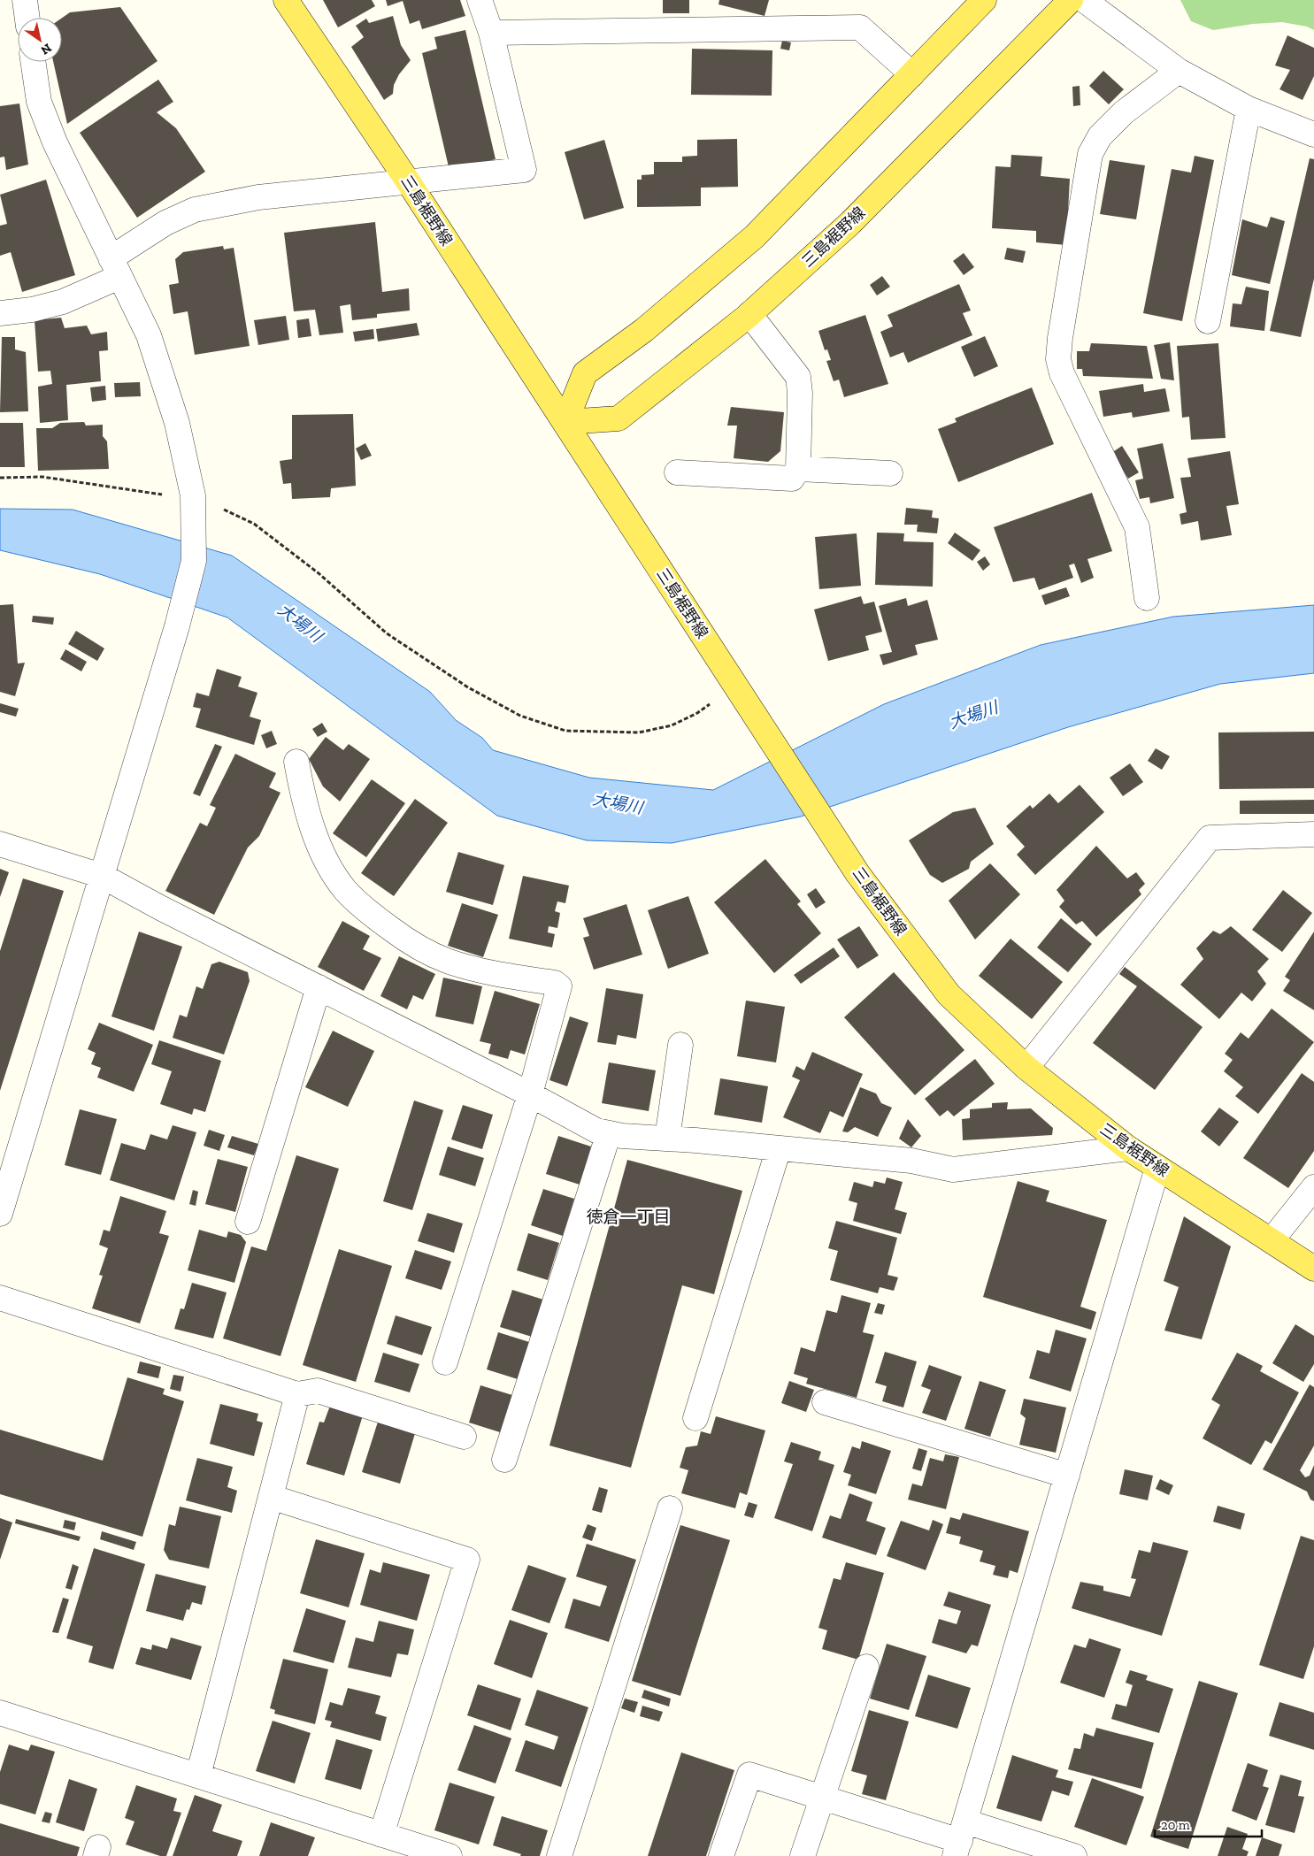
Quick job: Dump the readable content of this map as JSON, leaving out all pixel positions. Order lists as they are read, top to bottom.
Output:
{
  "streets": {
    "main road": ["三島裾野線"]
  },
  "districts": ["徳倉一丁目"],
  "water": ["大場川"],
  "scale_bar": "20 m",
  "north": "bottom right"
}
